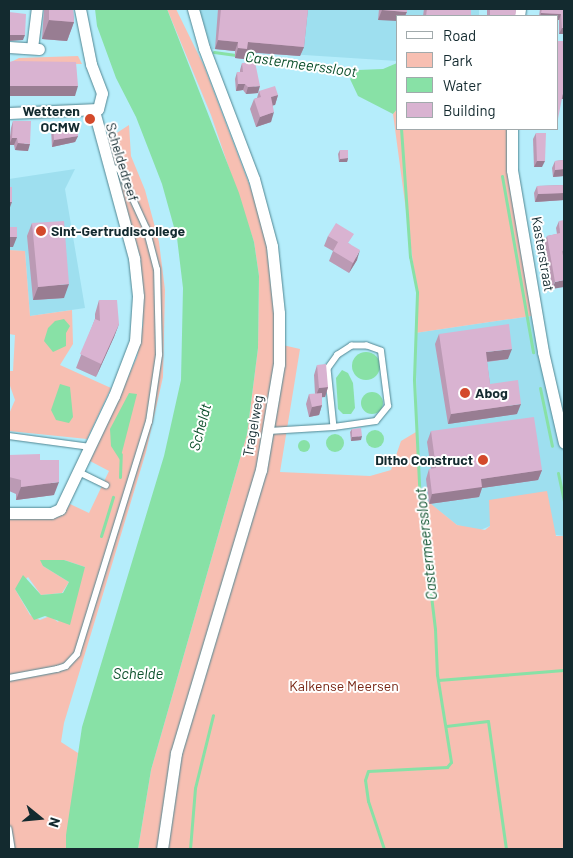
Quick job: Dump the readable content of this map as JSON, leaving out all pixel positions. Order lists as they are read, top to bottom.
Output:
{
  "streets": {
    "street": ["Scheldedreef", "Kasterstraat", "Tragelweg"]
  },
  "water": ["Castermeerssloot", "Scheldt", "Schelde"],
  "parks": ["Kalkense Meersen"],
  "places": [
    "Wetteren OCMW",
    "Sint-Gertrudiscollege",
    "Abog",
    "Ditho Construct"
  ],
  "legend": [
    "Road",
    "Park",
    "Water",
    "Building"
  ],
  "north": "right"
}
